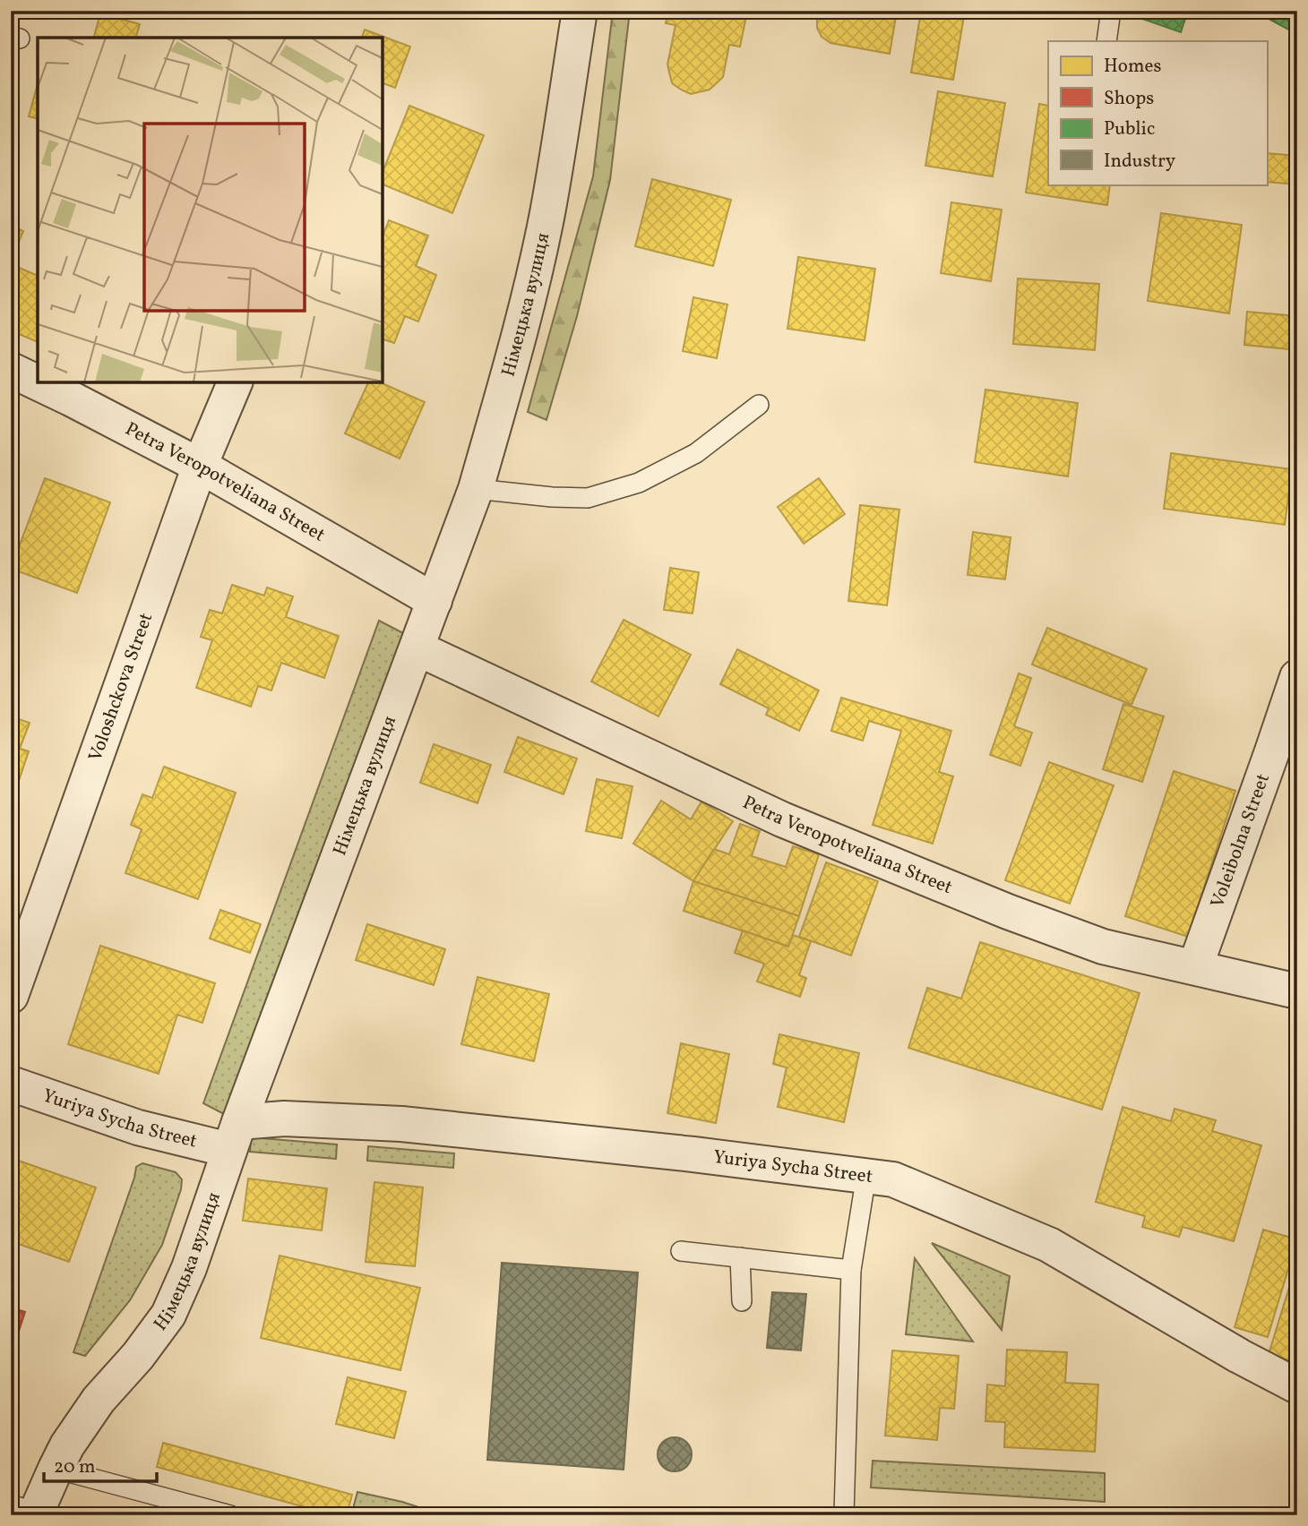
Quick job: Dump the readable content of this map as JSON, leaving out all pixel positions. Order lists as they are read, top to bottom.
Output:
{
  "streets": {
    "street": [
      "Німецька вулиця",
      "Petra Veropotveliana Street",
      "Voloshckova Street",
      "Voleibolna Street",
      "Yuriya Sycha Street"
    ]
  },
  "crossings": [
    ["Німецька вулиця", "Petra Veropotveliana Street"],
    ["Німецька вулиця", "Yuriya Sycha Street"],
    ["Petra Veropotveliana Street", "Voloshckova Street"],
    ["Petra Veropotveliana Street", "Voleibolna Street"]
  ],
  "legend": [
    "Homes",
    "Shops",
    "Public",
    "Industry"
  ],
  "scale_bar": "20 m"
}
